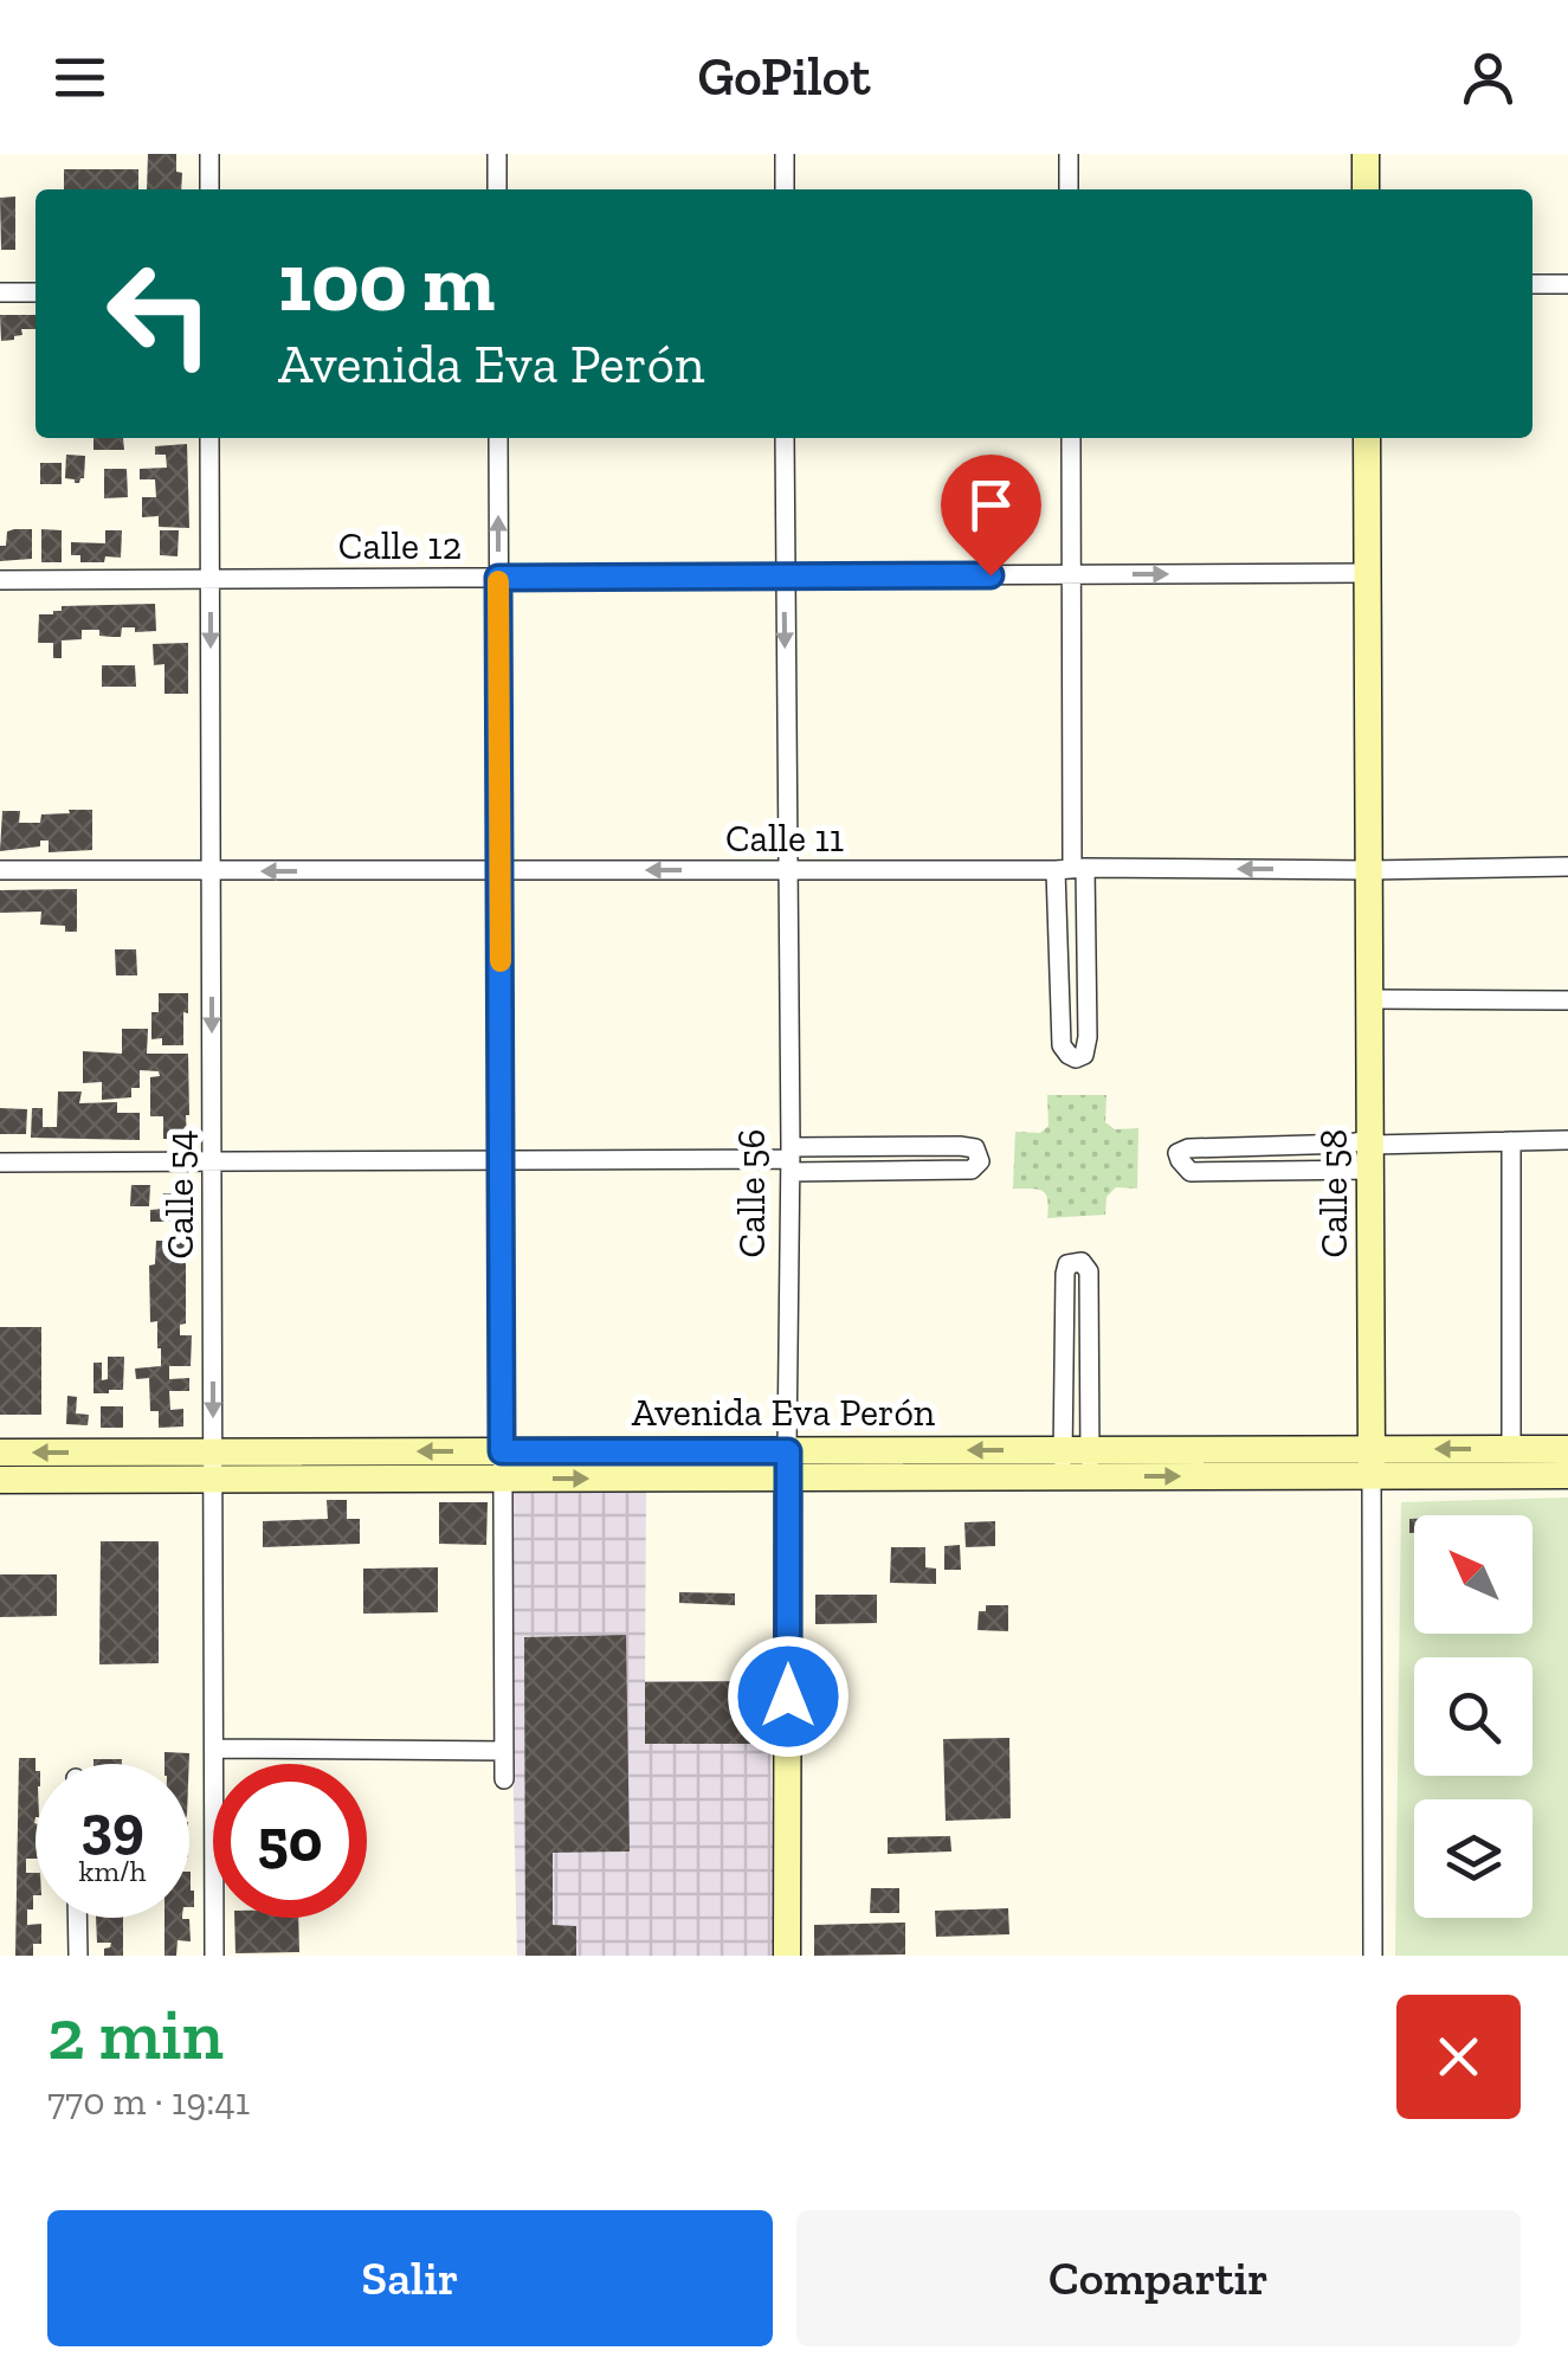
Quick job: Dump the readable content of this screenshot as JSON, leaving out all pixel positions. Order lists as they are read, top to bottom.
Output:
{
  "streets": {
    "main road": ["Calle 56", "Calle 58", "Avenida Eva Perón"],
    "street": ["Calle 12", "Calle 11", "Calle 54"]
  },
  "crossings": [
    ["Calle 12", "Calle 56"],
    ["Calle 12", "Calle 58"],
    ["Calle 12", "Calle 54"],
    ["Calle 11", "Calle 56"],
    ["Calle 11", "Calle 58"],
    ["Calle 11", "Calle 54"],
    ["Calle 56", "Avenida Eva Perón"],
    ["Calle 58", "Avenida Eva Perón"],
    ["Calle 54", "Avenida Eva Perón"]
  ],
  "one_way": ["Calle 11", "Calle 54"],
  "north": "top left",
  "page": {
    "header": "GoPilot",
    "turn": ["100 m", "Avenida Eva Perón"],
    "speed": "39 km/h",
    "limit": "50",
    "heading": ["2 min", "770 m · 19:41"],
    "buttons": ["Salir", "Compartir"]
  }
}
